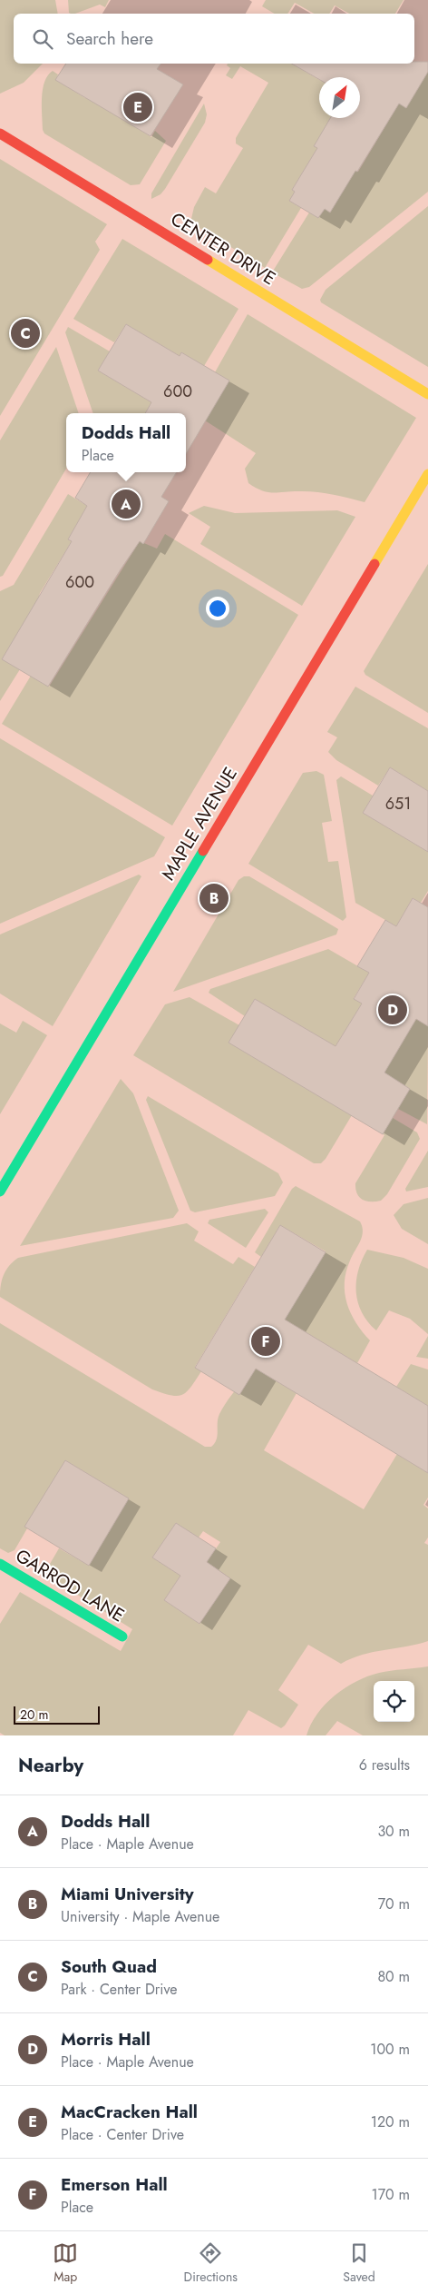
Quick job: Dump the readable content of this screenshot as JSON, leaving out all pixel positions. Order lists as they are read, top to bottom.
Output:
{
  "streets": {
    "street": ["CENTER DRIVE", "MAPLE AVENUE", "GARROD LANE"]
  },
  "house_numbers": ["600", "600", "651"],
  "scale_bar": "20 m",
  "north": "top right",
  "page": {
    "search": "Search here",
    "pins": [
      "E",
      "C",
      "A",
      "B",
      "D",
      "F"
    ],
    "popup": ["Dodds Hall", "Place"],
    "scale": "20 m",
    "heading": ["Nearby", "6 results"],
    "list": [
      {
        "mark": "A",
        "name": "Dodds Hall",
        "note": "Place · Maple Avenue",
        "value": "30 m"
      },
      {
        "mark": "B",
        "name": "Miami University",
        "note": "University · Maple Avenue",
        "value": "70 m"
      },
      {
        "mark": "C",
        "name": "South Quad",
        "note": "Park · Center Drive",
        "value": "80 m"
      },
      {
        "mark": "D",
        "name": "Morris Hall",
        "note": "Place · Maple Avenue",
        "value": "100 m"
      },
      {
        "mark": "E",
        "name": "MacCracken Hall",
        "note": "Place · Center Drive",
        "value": "120 m"
      },
      {
        "mark": "F",
        "name": "Emerson Hall",
        "note": "Place",
        "value": "170 m"
      }
    ],
    "nav": ["Map", "Directions", "Saved"]
  }
}
